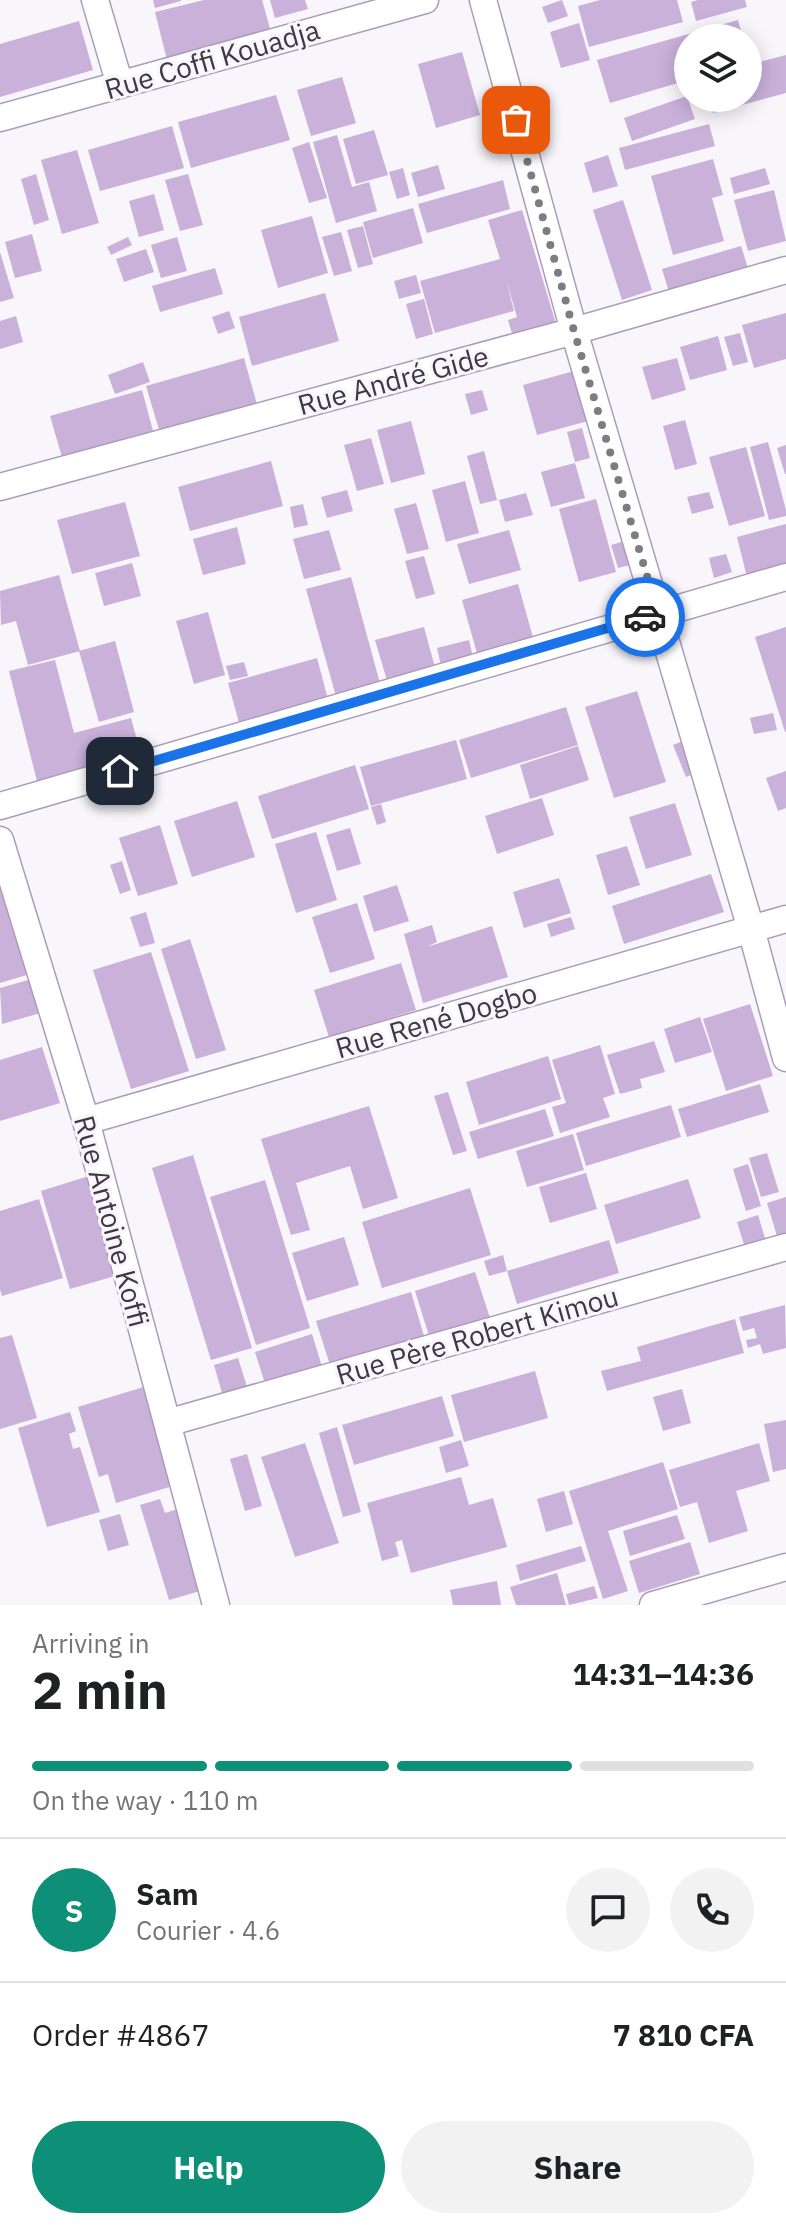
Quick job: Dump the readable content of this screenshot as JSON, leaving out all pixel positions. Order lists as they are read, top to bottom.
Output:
{
  "streets": {
    "street": [
      "Rue Coffi Kouadja",
      "Rue André Gide",
      "Rue René Dogbo",
      "Rue Antoine Koffi",
      "Rue Père Robert Kimou"
    ]
  },
  "crossings": [
    ["Rue René Dogbo", "Rue Antoine Koffi"],
    ["Rue Antoine Koffi", "Rue Père Robert Kimou"]
  ],
  "page": {
    "heading": ["2 min", "Arriving in", "14:31–14:36"],
    "panel": [
      "Sam",
      "Courier · 4.6",
      "Order #4867",
      "7 810 CFA"
    ],
    "bar": "On the way · 110 m",
    "round": "S",
    "buttons": ["Help", "Share"]
  }
}
